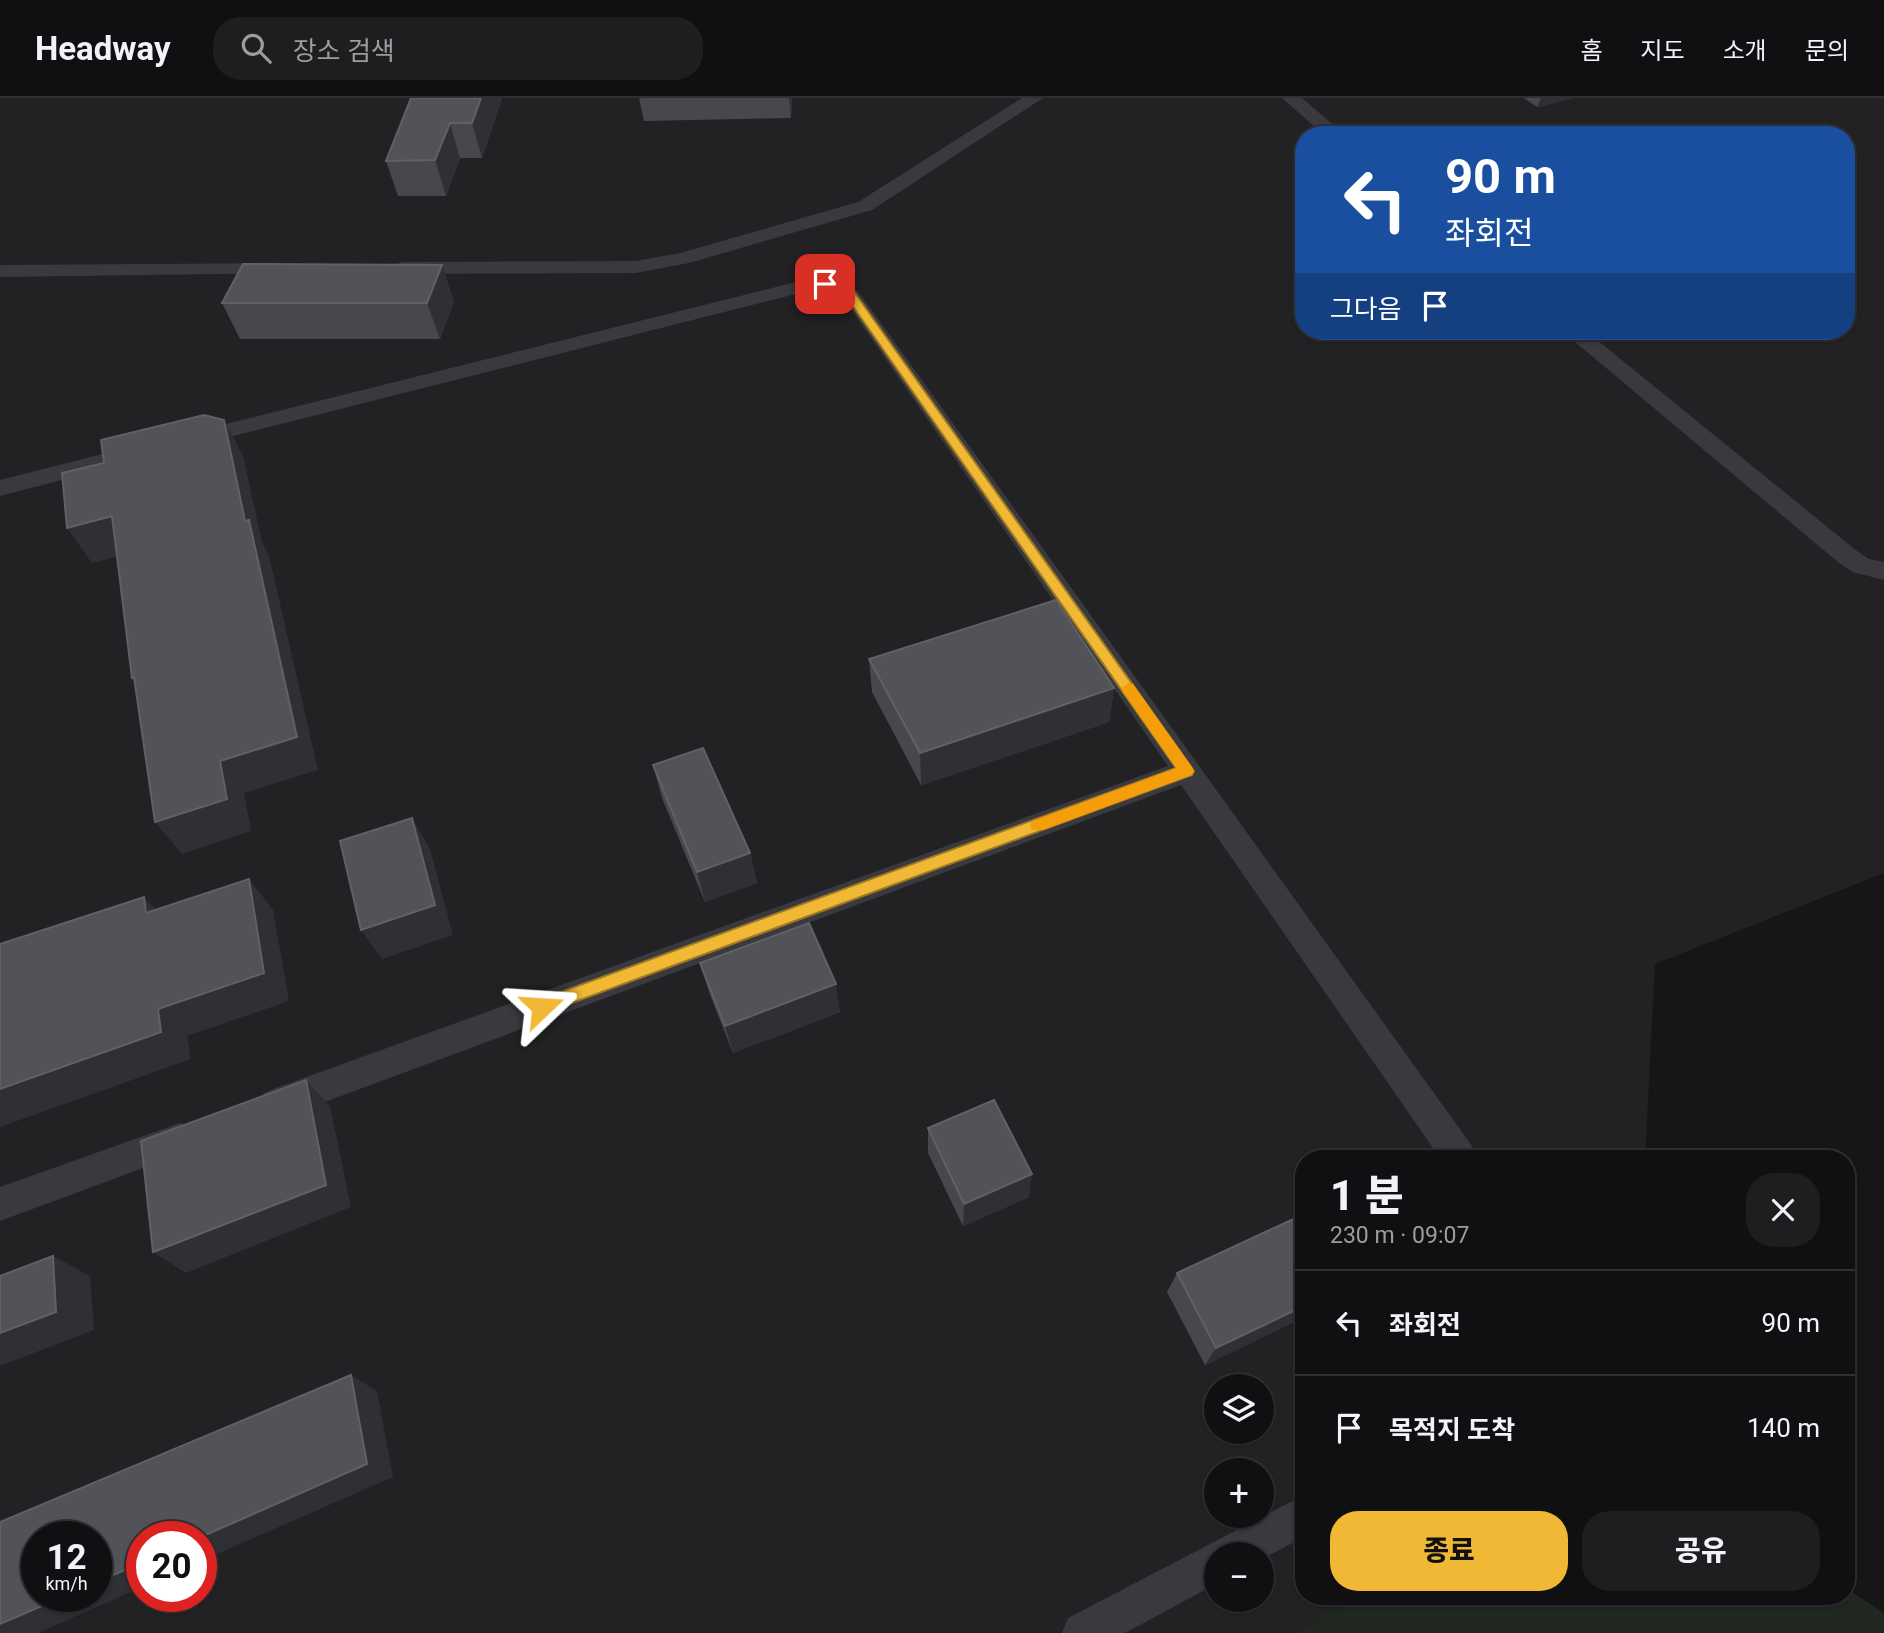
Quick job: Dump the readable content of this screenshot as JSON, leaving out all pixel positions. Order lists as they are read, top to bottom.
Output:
{
  "page": {
    "header": "Headway",
    "search": "장소 검색",
    "nav": [
      "홈",
      "지도",
      "소개",
      "문의"
    ],
    "turn": ["90 m", "좌회전"],
    "then": "그다음",
    "heading": ["1 분", "230 m · 09:07"],
    "list": [
      {
        "name": "좌회전",
        "value": "90 m"
      },
      {
        "name": "목적지 도착",
        "value": "140 m"
      }
    ],
    "map_buttons": ["+", "−"],
    "buttons": ["종료", "공유"],
    "speed": "12 km/h",
    "limit": "20"
  }
}
